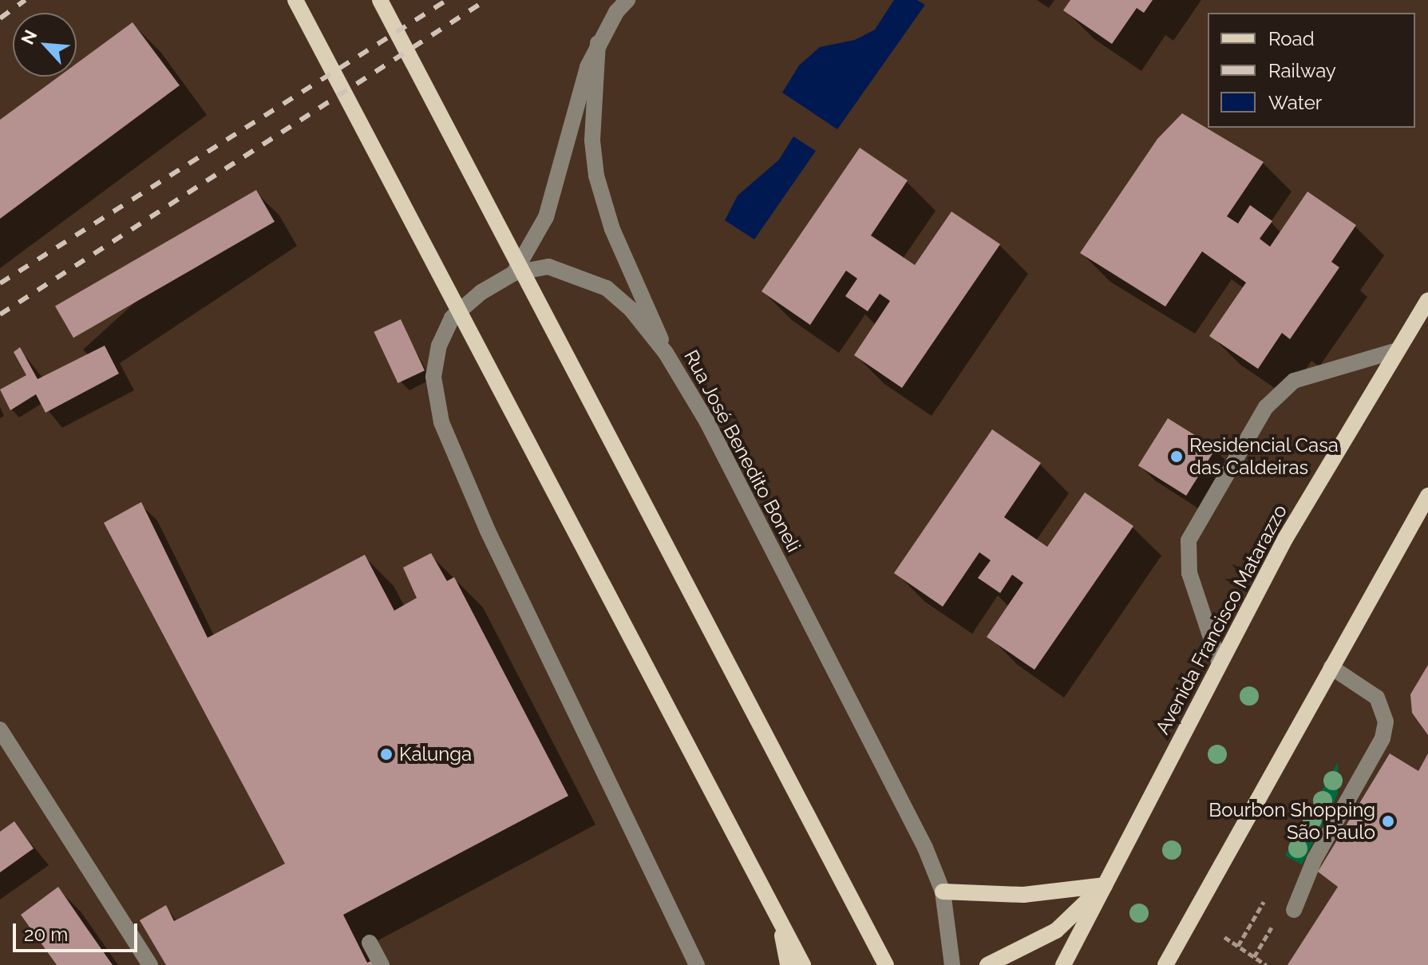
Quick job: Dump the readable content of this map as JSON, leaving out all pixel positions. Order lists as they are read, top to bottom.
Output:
{
  "streets": {
    "main road": ["Avenida Francisco Matarazzo"],
    "street": ["Rua José Benedito Boneli"]
  },
  "places": ["Residencial Casa das Caldeiras", "Kalunga", "Bourbon Shopping São Paulo"],
  "legend": ["Road", "Railway", "Water"],
  "scale_bar": "20 m",
  "north": "top left"
}
